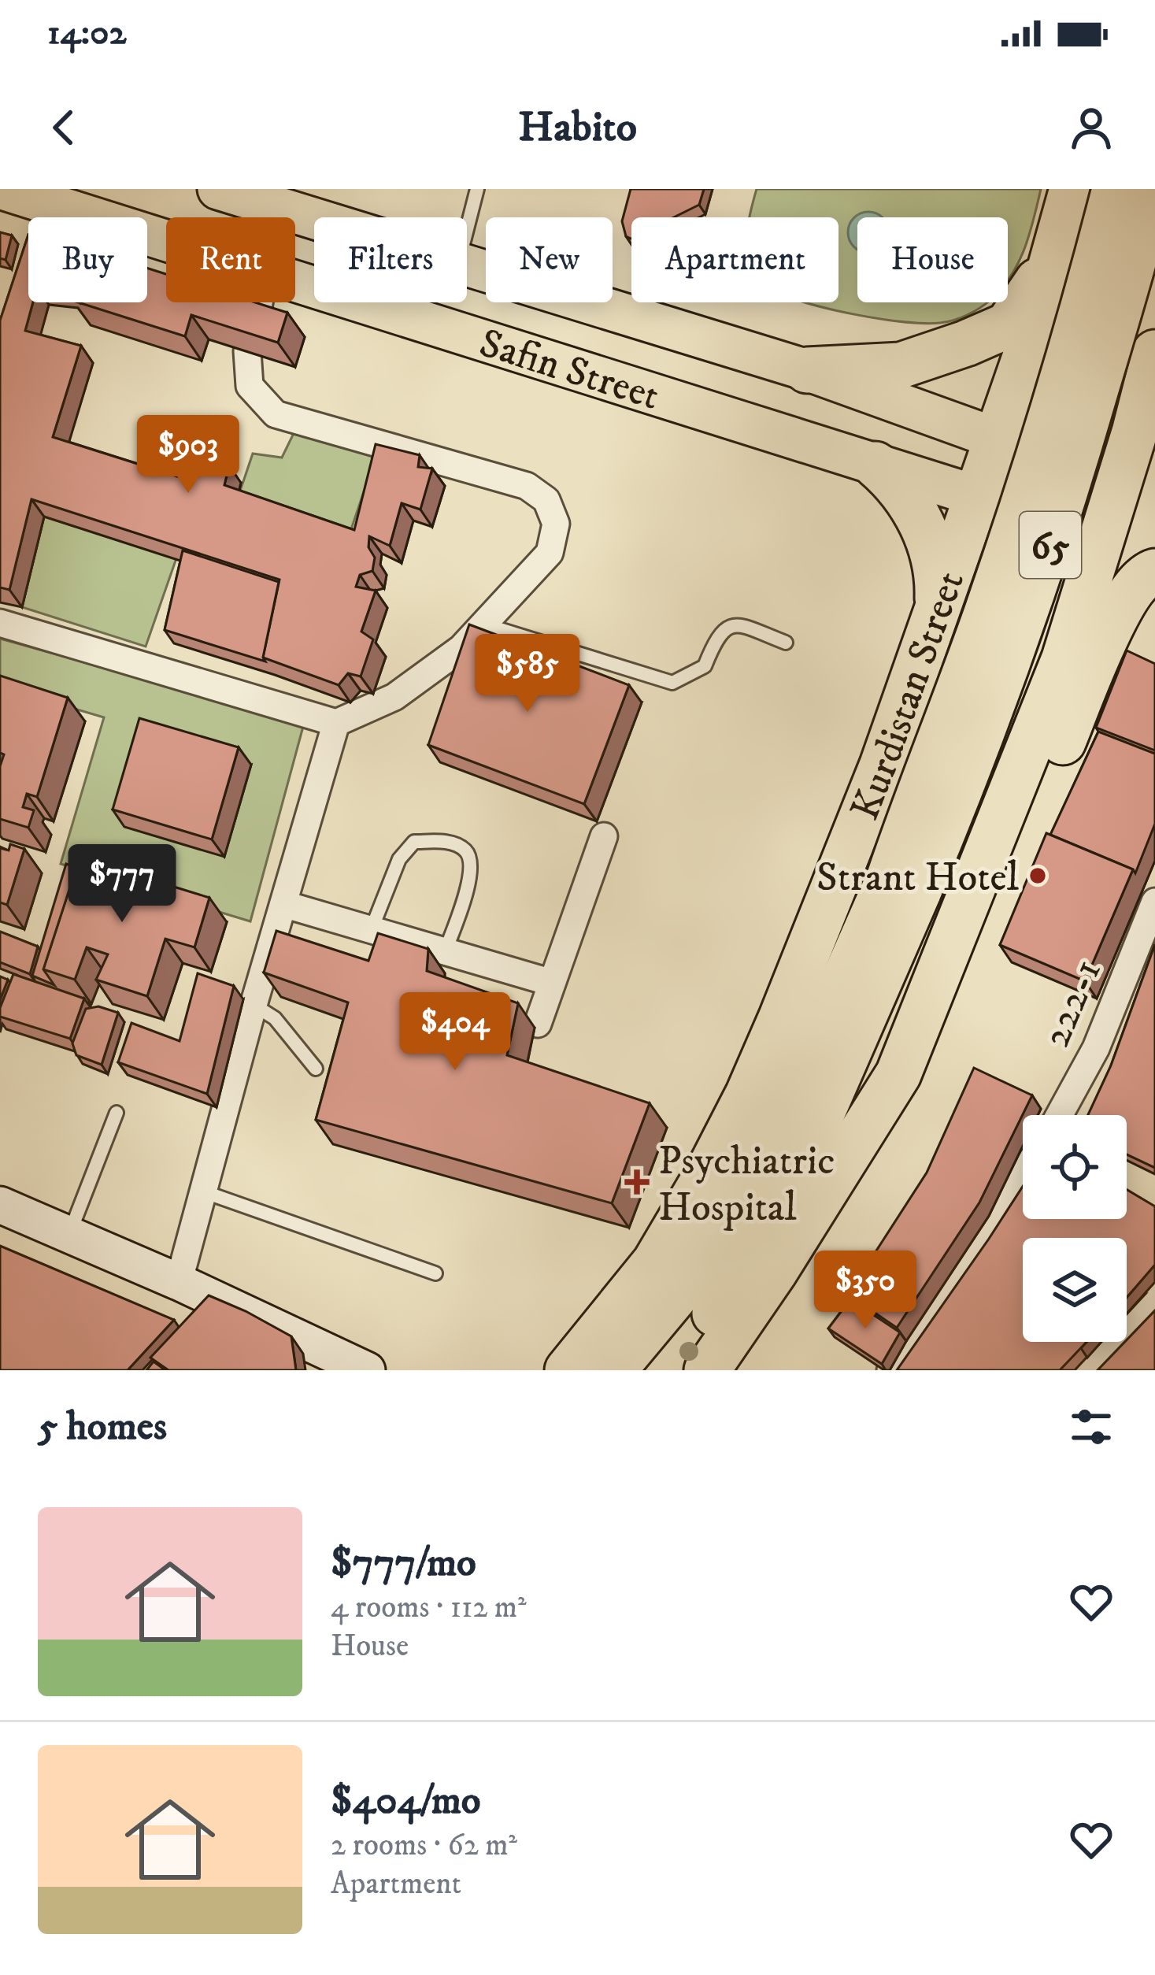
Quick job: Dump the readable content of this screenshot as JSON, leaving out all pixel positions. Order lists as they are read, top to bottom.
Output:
{
  "streets": {
    "highway": ["65", "Kurdistan Street"],
    "main road": ["Safin Street"],
    "street": ["222-1"]
  },
  "crossings": [
    ["Safin Street", "Kurdistan Street"]
  ],
  "places": {
    "other": ["Strant Hotel"],
    "health": ["Psychiatric Hospital"]
  },
  "page": {
    "status": "14:02",
    "header": "Habito",
    "chip": [
      "Buy",
      "Rent",
      "Filters",
      "New",
      "Apartment",
      "House"
    ],
    "price": [
      "$903",
      "$585",
      "$777",
      "$404",
      "$350"
    ],
    "heading": "5 homes",
    "list": [
      {
        "name": "$777/mo",
        "note": "4 rooms · 112 m² · House"
      },
      {
        "name": "$404/mo",
        "note": "2 rooms · 62 m² · Apartment"
      }
    ]
  }
}
